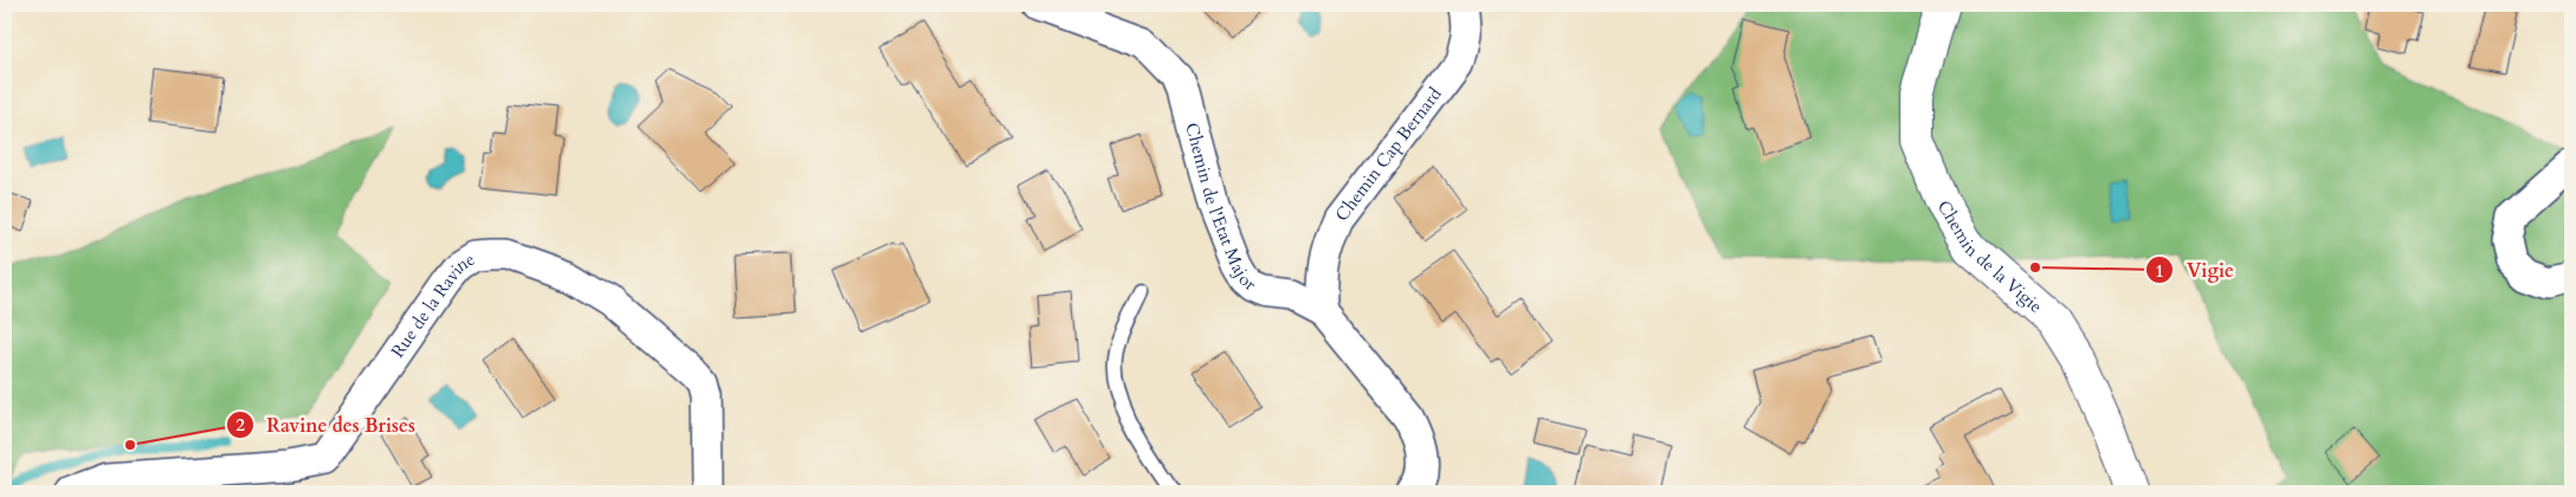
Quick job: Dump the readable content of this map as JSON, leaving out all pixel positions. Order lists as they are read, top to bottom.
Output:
{
  "streets": {
    "street": [
      "Chemin Cap Bernard",
      "Chemin de l'Etat Major",
      "Chemin de la Vigie",
      "Rue de la Ravine"
    ]
  },
  "crossings": [
    ["Chemin Cap Bernard", "Chemin de l'Etat Major"]
  ],
  "places": ["Vigie", "Ravine des Brises"]
}
